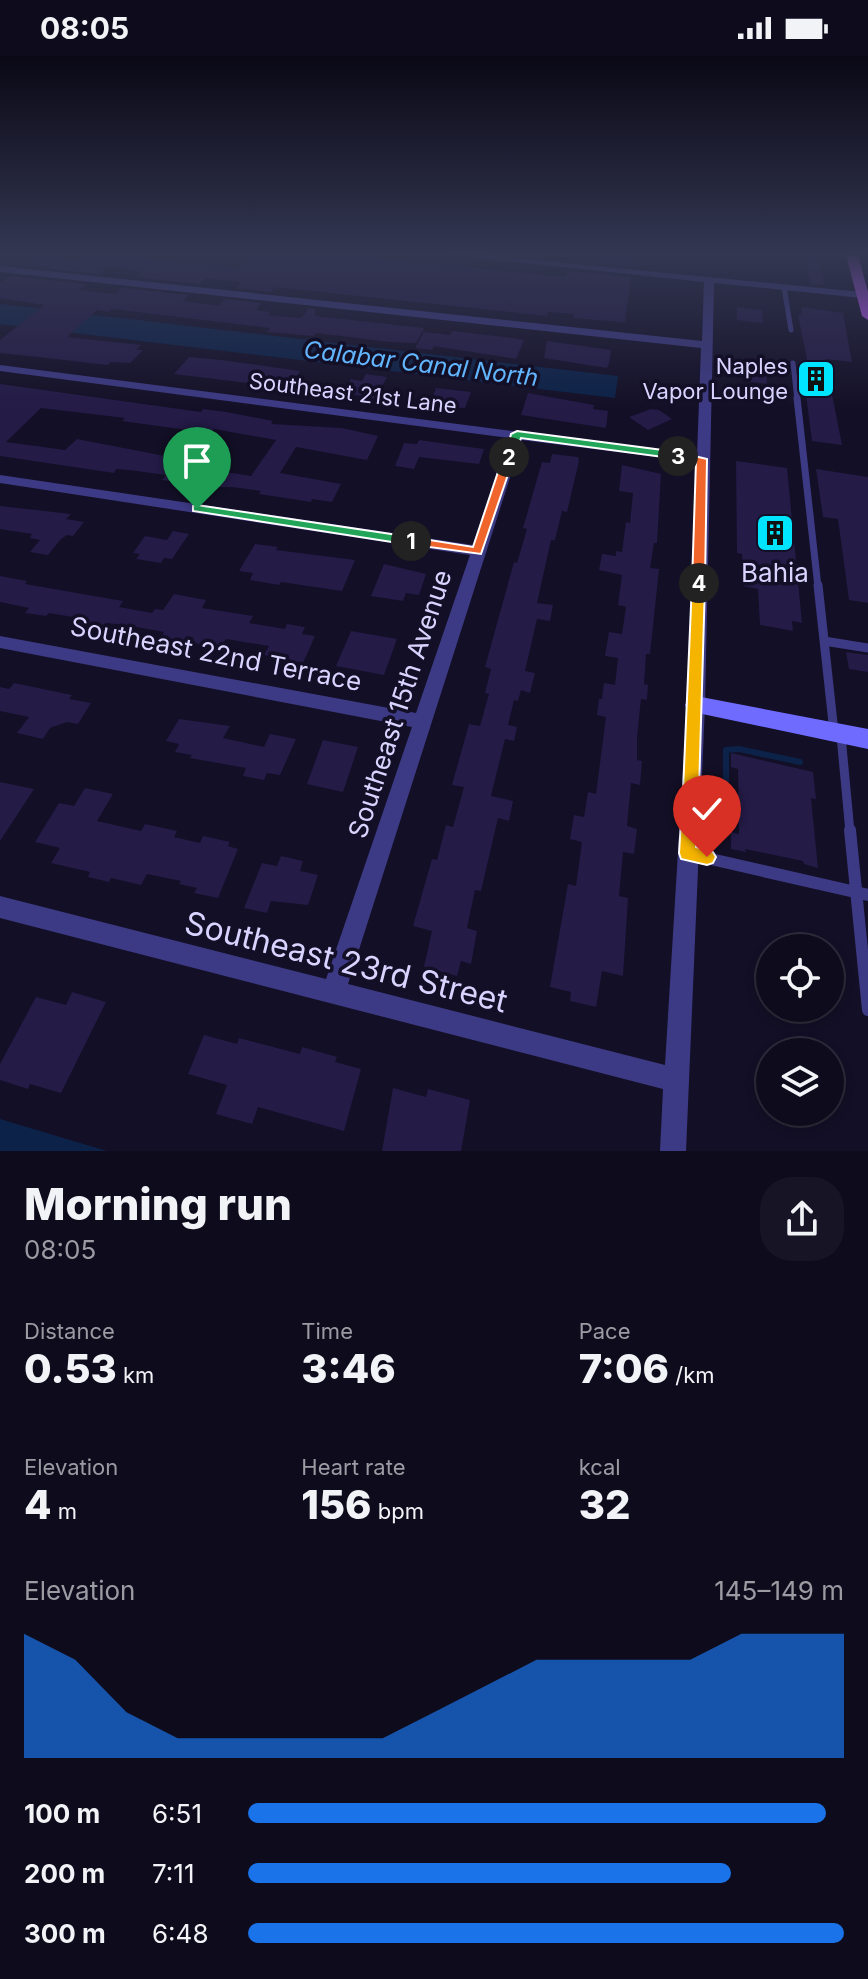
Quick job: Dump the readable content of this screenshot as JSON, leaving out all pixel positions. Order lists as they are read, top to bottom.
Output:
{
  "streets": {
    "street": [
      "Southeast 21st Lane",
      "Southeast 22nd Terrace",
      "Southeast 15th Avenue",
      "Southeast 23rd Street"
    ]
  },
  "crossings": [
    ["Southeast 21st Lane", "Southeast 15th Avenue"],
    ["Southeast 22nd Terrace", "Southeast 15th Avenue"],
    ["Southeast 15th Avenue", "Southeast 23rd Street"]
  ],
  "water": ["Calabar Canal North"],
  "places": {
    "building": ["Naples Vapor Lounge", "Bahia"]
  },
  "page": {
    "status": "08:05",
    "pins": [
      "3",
      "2",
      "1",
      "4"
    ],
    "heading": ["Morning run", "08:05"],
    "stats": [
      ["Distance", "0.53 km"],
      ["Time", "3:46"],
      ["Pace", "7:06 /km"],
      ["Elevation", "4 m"],
      ["Heart rate", "156 bpm"],
      ["kcal", "32"]
    ],
    "chart": ["Elevation", "145–149 m"],
    "list": [
      {
        "name": "100 m",
        "note": "6:51"
      },
      {
        "name": "200 m",
        "note": "7:11"
      },
      {
        "name": "300 m",
        "note": "6:48"
      }
    ]
  }
}
